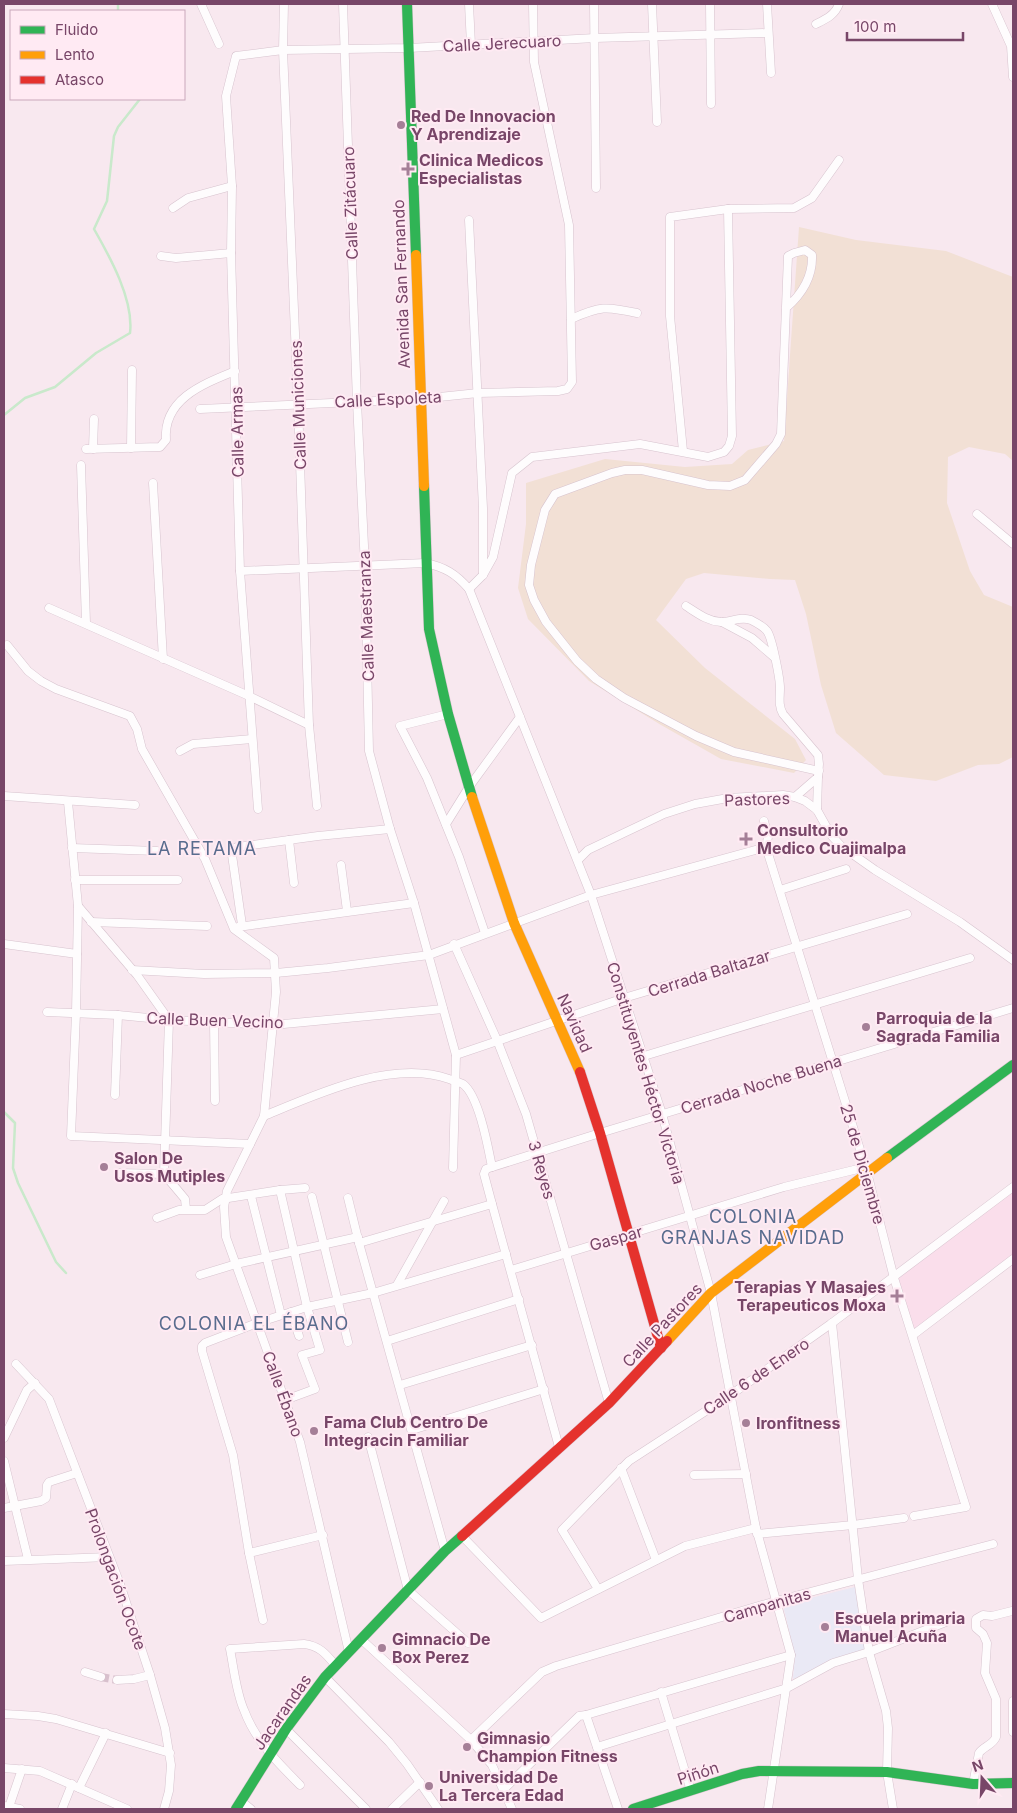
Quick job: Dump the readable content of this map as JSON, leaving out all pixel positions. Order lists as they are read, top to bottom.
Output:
{
  "streets": {
    "street": [
      "Calle Jerecuaro",
      "Calle Zitácuaro",
      "Avenida San Fernando",
      "Calle Espoleta",
      "Calle Municiones",
      "Calle Armas",
      "Calle Maestranza",
      "Pastores",
      "Cerrada Baltazar",
      "Calle Buen Vecino",
      "Navidad",
      "Constituyentes Héctor Victoria",
      "Cerrada Noche Buena",
      "25 de Diciembre",
      "3 Reyes",
      "Gaspar",
      "Calle Pastores",
      "Calle 6 de Enero",
      "Calle Ébano",
      "Prolongación Ocote",
      "Campanitas",
      "Jacarandas",
      "Piñón"
    ]
  },
  "crossings": [
    ["Calle Jerecuaro", "Calle Zitácuaro"],
    ["Calle Jerecuaro", "Avenida San Fernando"],
    ["Calle Jerecuaro", "Calle Municiones"],
    ["Calle Jerecuaro", "Calle Armas"],
    ["Calle Zitácuaro", "Calle Espoleta"],
    ["Calle Zitácuaro", "Calle Maestranza"],
    ["Avenida San Fernando", "Calle Espoleta"],
    ["Avenida San Fernando", "Navidad"],
    ["Calle Espoleta", "Calle Municiones"],
    ["Calle Espoleta", "Calle Armas"],
    ["Calle Espoleta", "Calle Maestranza"],
    ["Calle Maestranza", "Cerrada Baltazar"],
    ["Calle Maestranza", "Calle Buen Vecino"],
    ["Pastores", "Constituyentes Héctor Victoria"],
    ["Cerrada Baltazar", "Navidad"],
    ["Cerrada Baltazar", "Constituyentes Héctor Victoria"],
    ["Cerrada Baltazar", "25 de Diciembre"],
    ["Cerrada Baltazar", "3 Reyes"],
    ["Navidad", "Cerrada Noche Buena"],
    ["Navidad", "Gaspar"],
    ["Navidad", "Calle Pastores"],
    ["Constituyentes Héctor Victoria", "Cerrada Noche Buena"],
    ["Constituyentes Héctor Victoria", "Gaspar"],
    ["Constituyentes Héctor Victoria", "Calle Pastores"],
    ["Constituyentes Héctor Victoria", "Calle 6 de Enero"],
    ["Constituyentes Héctor Victoria", "Campanitas"],
    ["Constituyentes Héctor Victoria", "Piñón"],
    ["Cerrada Noche Buena", "25 de Diciembre"],
    ["Cerrada Noche Buena", "3 Reyes"],
    ["25 de Diciembre", "Gaspar"],
    ["25 de Diciembre", "Calle Pastores"],
    ["25 de Diciembre", "Calle 6 de Enero"],
    ["3 Reyes", "Gaspar"],
    ["3 Reyes", "Calle Pastores"],
    ["Gaspar", "Calle Pastores"],
    ["Calle Pastores", "Jacarandas"],
    ["Calle Ébano", "Jacarandas"]
  ],
  "districts": ["LA RETAMA", "COLONIA GRANJAS NAVIDAD", "COLONIA EL ÉBANO"],
  "places": {
    "other": [
      "Red De Innovacion Y Aprendizaje",
      "Parroquia de la Sagrada Familia",
      "Salon De Usos Mutiples",
      "Ironfitness",
      "Fama Club Centro De Integracin Familiar",
      "Escuela primaria Manuel Acuña",
      "Gimnacio De Box Perez",
      "Gimnasio Champion Fitness",
      "Universidad De La Tercera Edad"
    ],
    "health": ["Clinica Medicos Especialistas", "Consultorio Medico Cuajimalpa", "Terapias Y Masajes Terapeuticos Moxa"]
  },
  "legend": ["Fluido", "Lento", "Atasco"],
  "scale_bar": "100 m",
  "north": "top"
}
